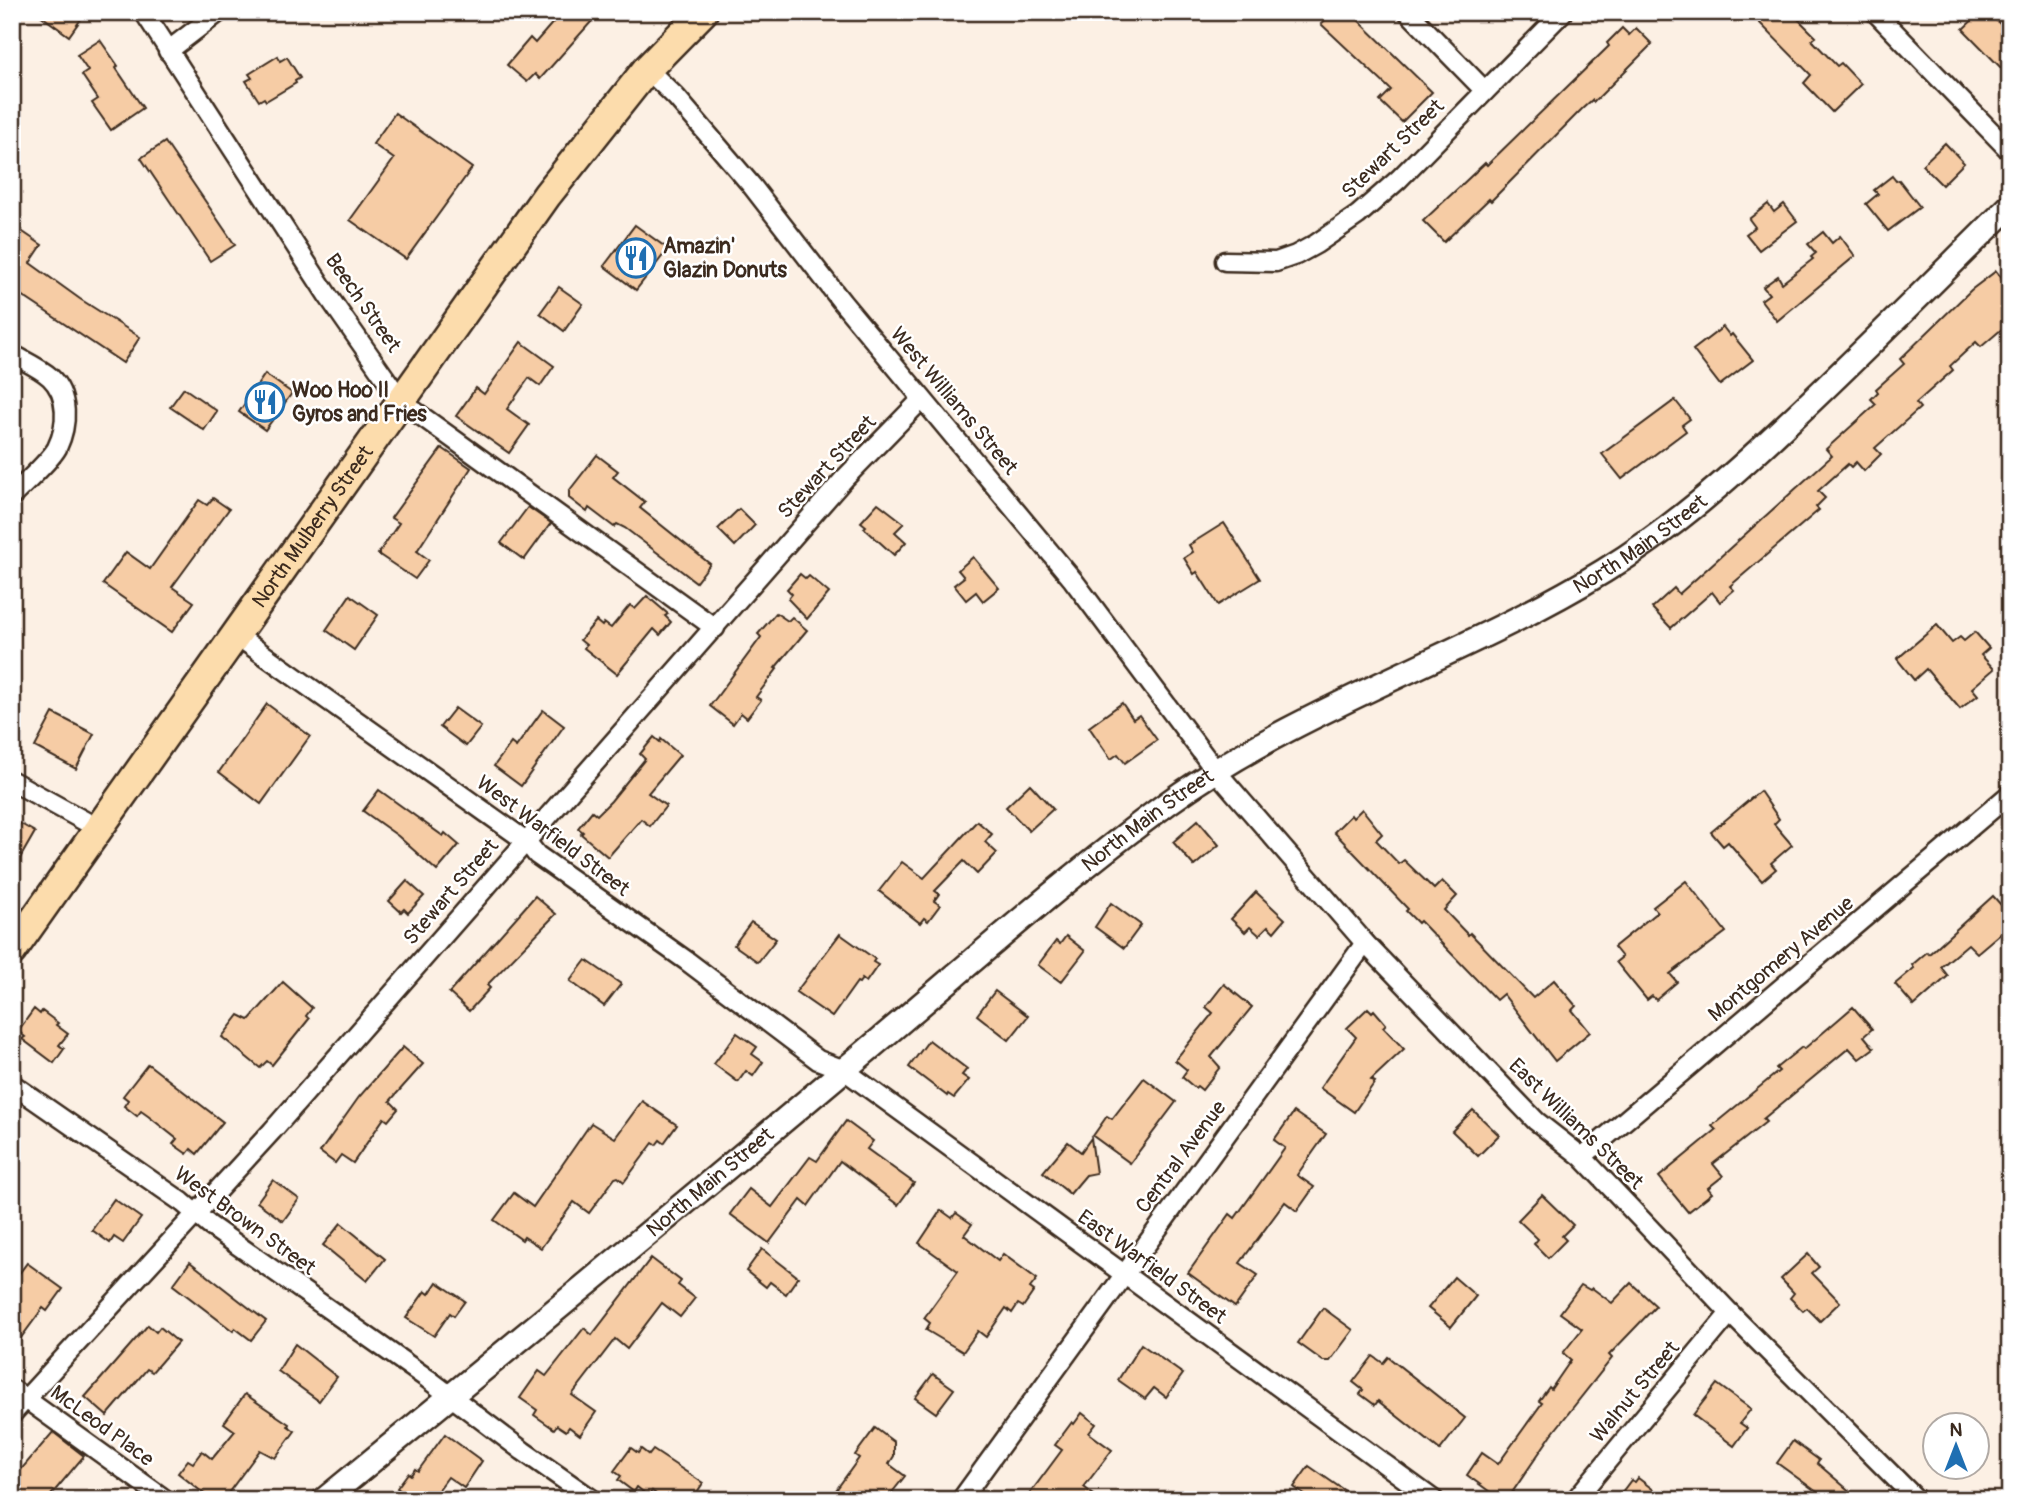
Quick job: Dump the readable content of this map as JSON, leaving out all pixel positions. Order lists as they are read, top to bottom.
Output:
{
  "streets": {
    "main road": ["North Mulberry Street"],
    "street": [
      "Stewart Street",
      "Beech Street",
      "West Williams Street",
      "North Main Street",
      "West Warfield Street",
      "Montgomery Avenue",
      "East Williams Street",
      "Central Avenue",
      "West Brown Street",
      "East Warfield Street",
      "Walnut Street",
      "McLeod Place"
    ]
  },
  "crossings": [
    ["Stewart Street", "Beech Street"],
    ["Stewart Street", "West Williams Street"],
    ["Stewart Street", "West Warfield Street"],
    ["Stewart Street", "West Brown Street"],
    ["Stewart Street", "McLeod Place"],
    ["Beech Street", "North Mulberry Street"],
    ["West Williams Street", "North Mulberry Street"],
    ["West Williams Street", "North Main Street"],
    ["West Williams Street", "East Williams Street"],
    ["North Mulberry Street", "West Warfield Street"],
    ["North Main Street", "West Warfield Street"],
    ["North Main Street", "East Williams Street"],
    ["North Main Street", "West Brown Street"],
    ["North Main Street", "East Warfield Street"],
    ["West Warfield Street", "East Warfield Street"],
    ["Montgomery Avenue", "East Williams Street"],
    ["East Williams Street", "Central Avenue"],
    ["East Williams Street", "Walnut Street"],
    ["Central Avenue", "East Warfield Street"]
  ],
  "places": {
    "restaurant": ["Amazin' Glazin Donuts", "Woo Hoo II Gyros and Fries"]
  },
  "north": "top"
}
